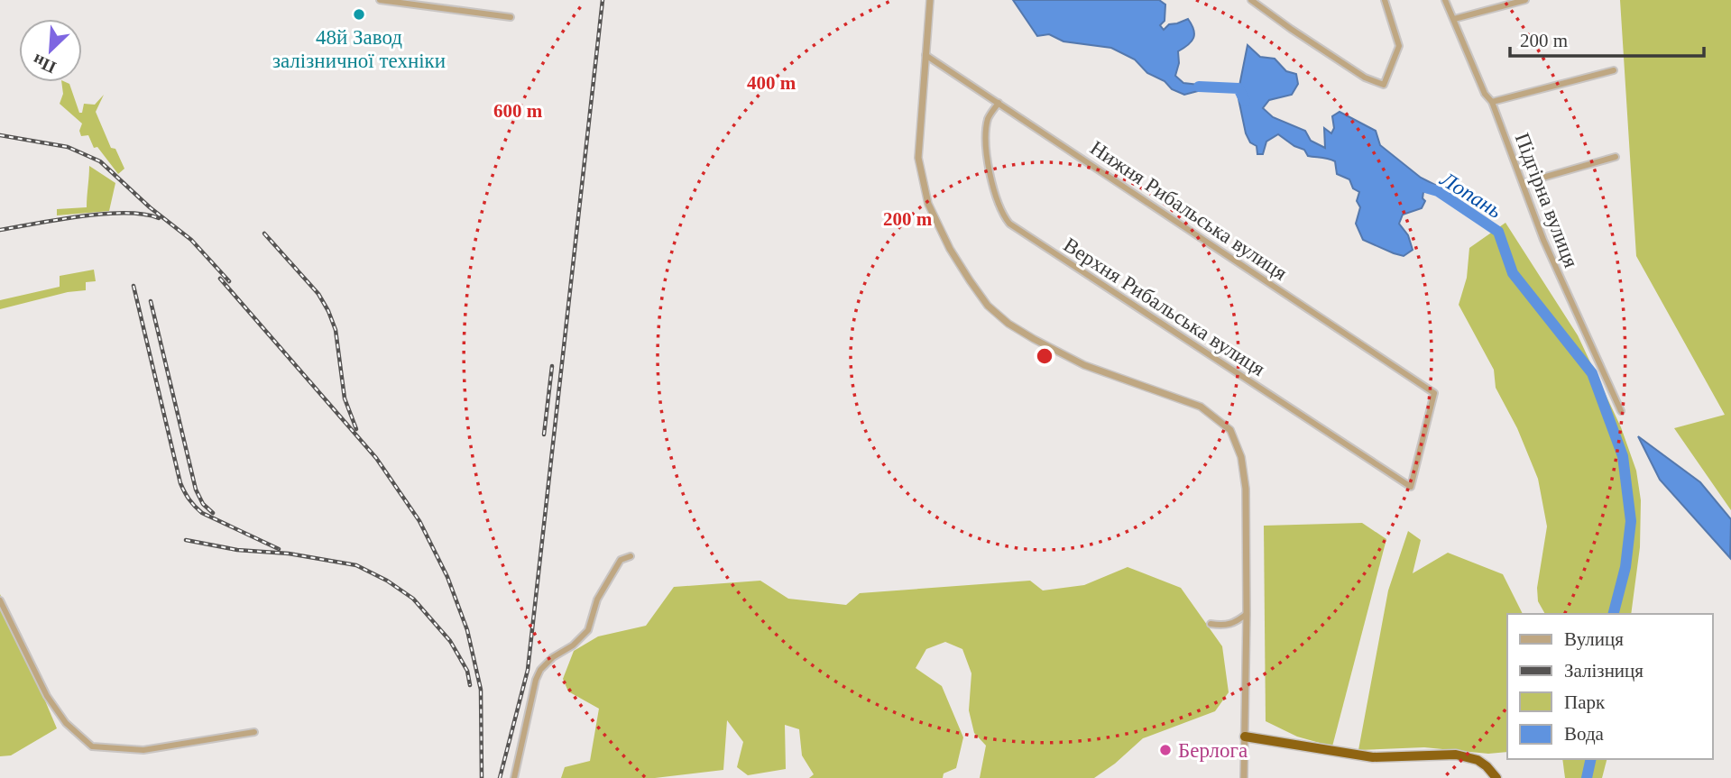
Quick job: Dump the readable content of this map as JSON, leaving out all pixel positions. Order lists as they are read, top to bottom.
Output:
{
  "streets": {
    "street": ["Підгірна вулиця", "Нижня Рибальська вулиця", "Верхня Рибальська вулиця"]
  },
  "crossings": [
    ["Нижня Рибальська вулиця", "Верхня Рибальська вулиця"]
  ],
  "water": ["Лопань"],
  "places": ["48й Завод залізничної техніки", "Берлога"],
  "legend": [
    "Вулиця",
    "Залізниця",
    "Парк",
    "Вода"
  ],
  "scale_bar": "200 m",
  "north": "bottom left",
  "rings": ["400 m", "600 m", "200 m"]
}
